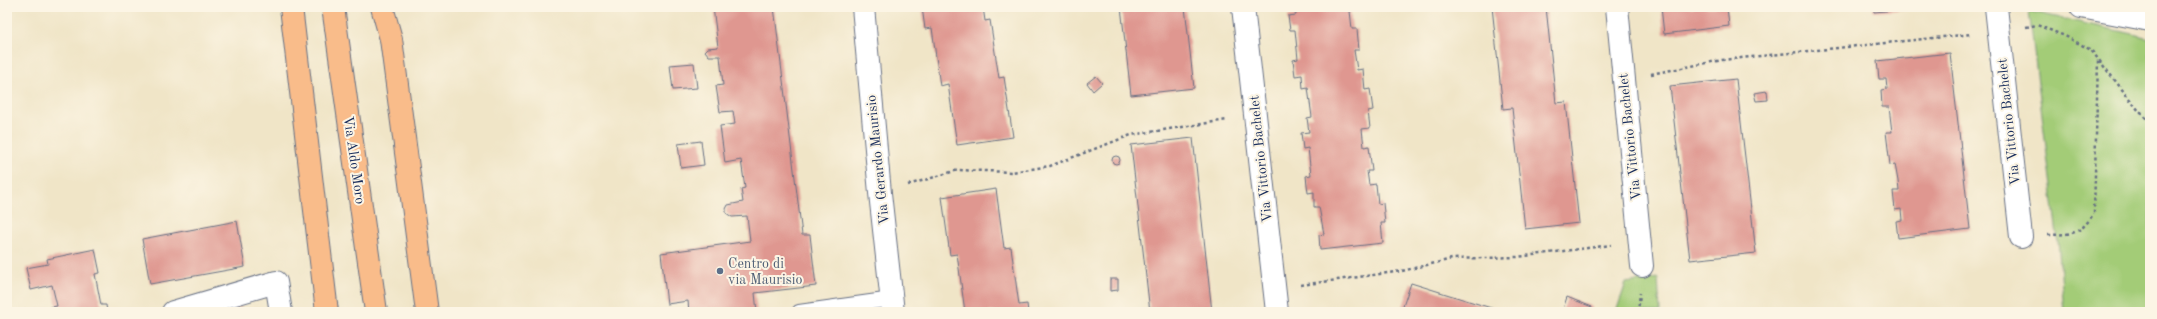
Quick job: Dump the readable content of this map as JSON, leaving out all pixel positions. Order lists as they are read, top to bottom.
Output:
{
  "streets": {
    "main road": ["Via Aldo Moro"],
    "street": ["Via Vittorio Bachelet", "Via Gerardo Maurisio"]
  },
  "places": ["Centro di via Maurisio"]
}
